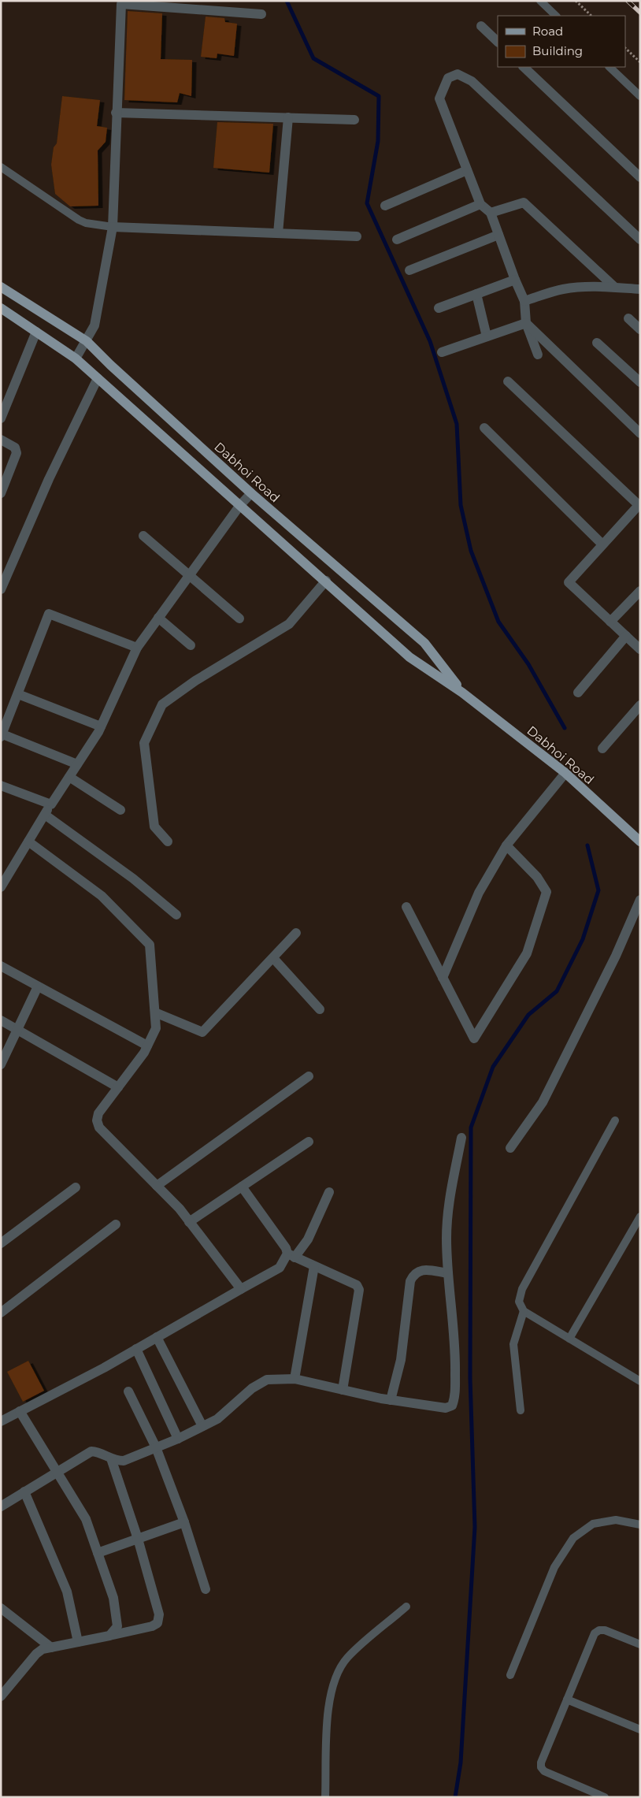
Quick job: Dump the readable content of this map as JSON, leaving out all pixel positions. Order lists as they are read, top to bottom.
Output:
{
  "streets": {
    "main road": ["Dabhoi Road"]
  },
  "legend": ["Road", "Building"]
}
